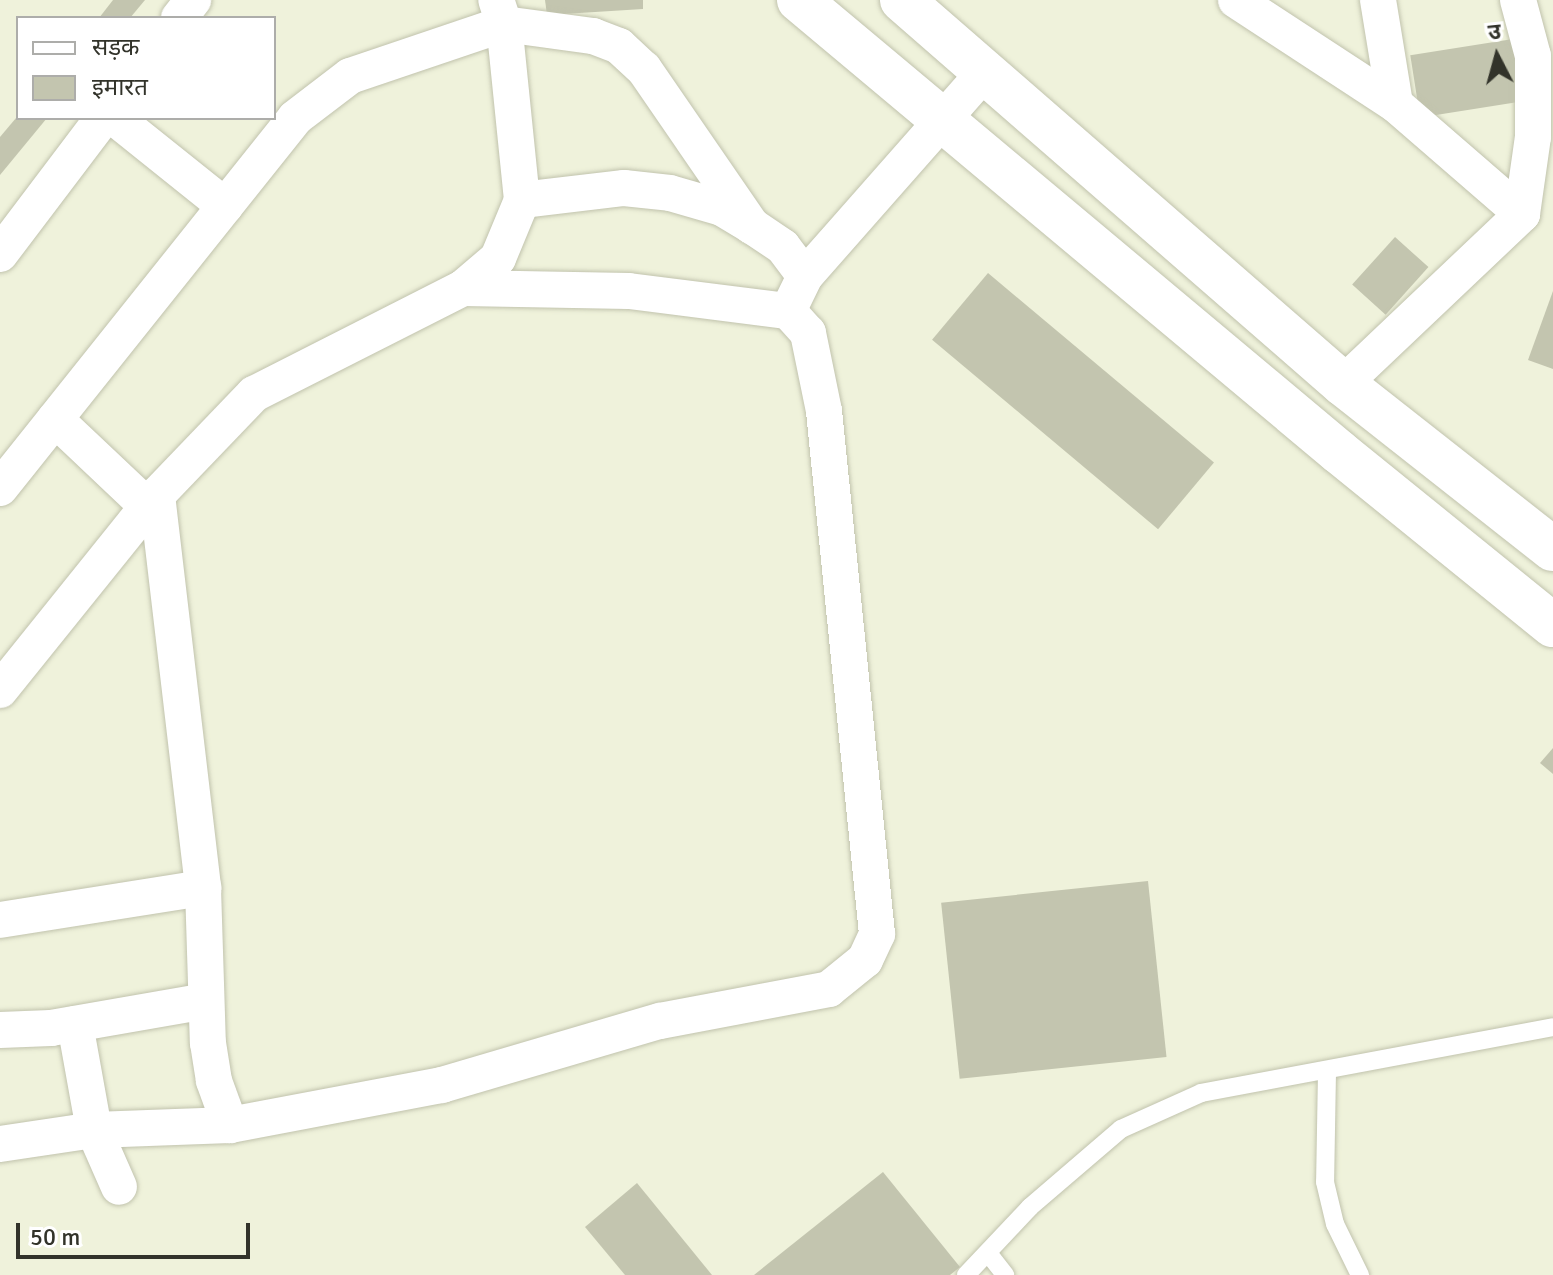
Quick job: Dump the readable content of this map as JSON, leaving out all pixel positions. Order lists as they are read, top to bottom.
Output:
{
  "legend": ["सड़क", "इमारत"],
  "scale_bar": "50 m",
  "north": "top"
}
